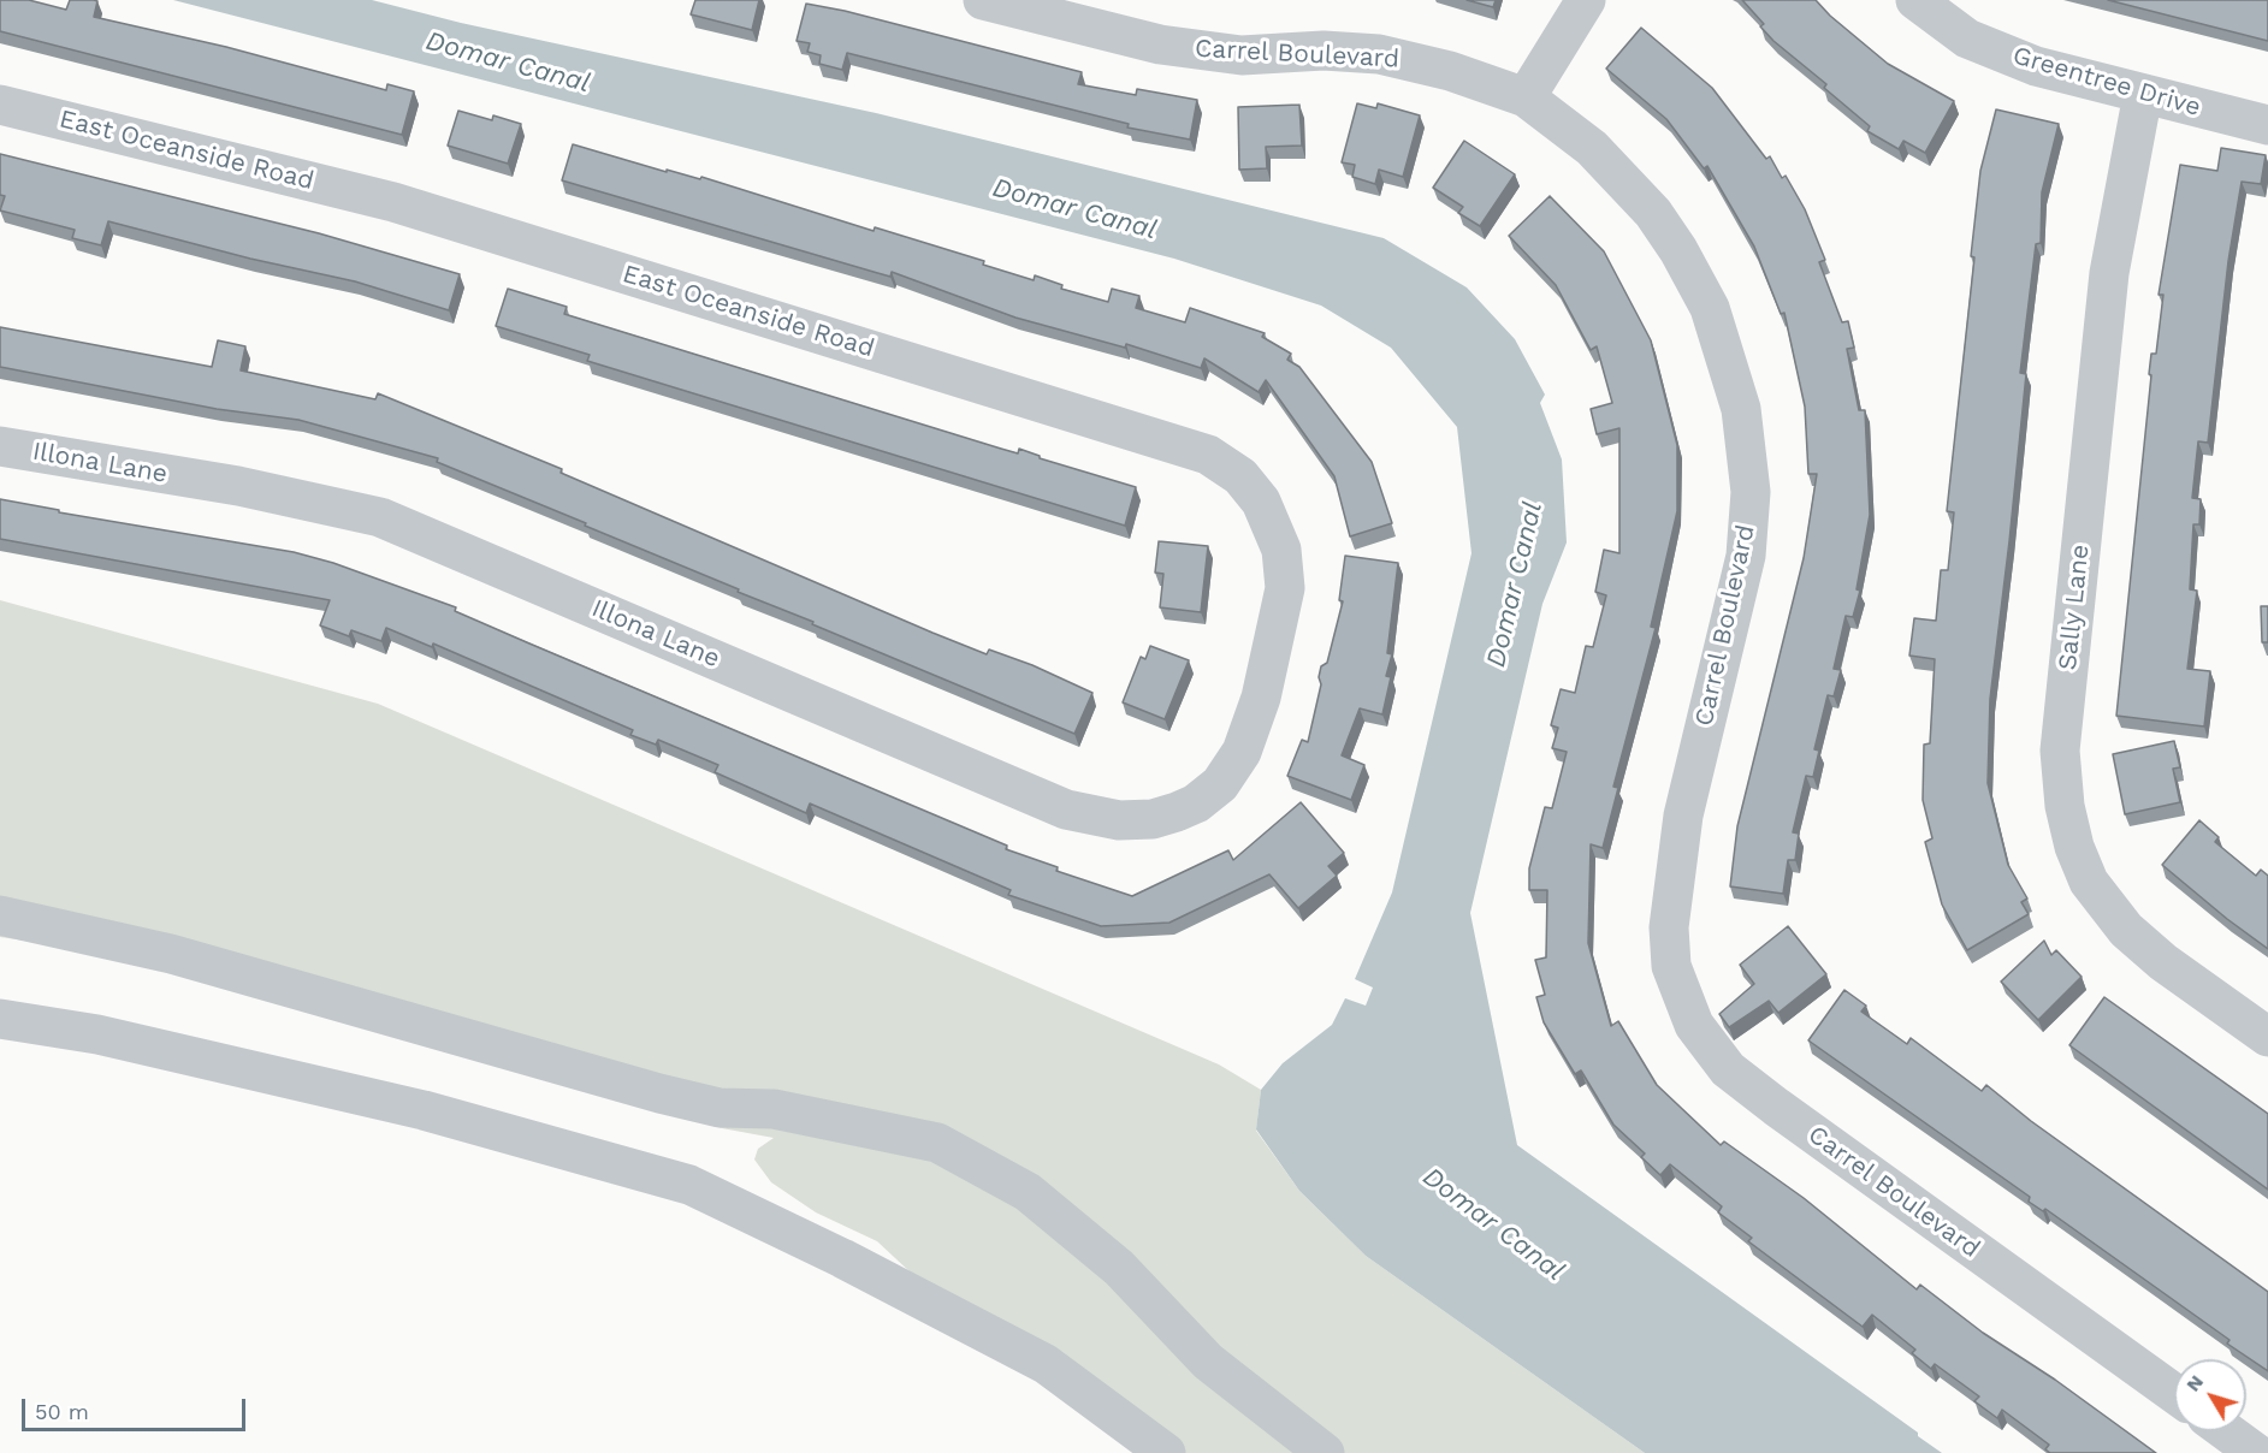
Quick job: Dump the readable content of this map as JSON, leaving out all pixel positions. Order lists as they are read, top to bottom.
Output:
{
  "streets": {
    "street": [
      "Carrel Boulevard",
      "Greentree Drive",
      "East Oceanside Road",
      "Illona Lane",
      "Sally Lane"
    ]
  },
  "crossings": [
    ["Greentree Drive", "Sally Lane"],
    ["East Oceanside Road", "Illona Lane"]
  ],
  "water": ["Domar Canal"],
  "scale_bar": "50 m",
  "north": "top left"
}
